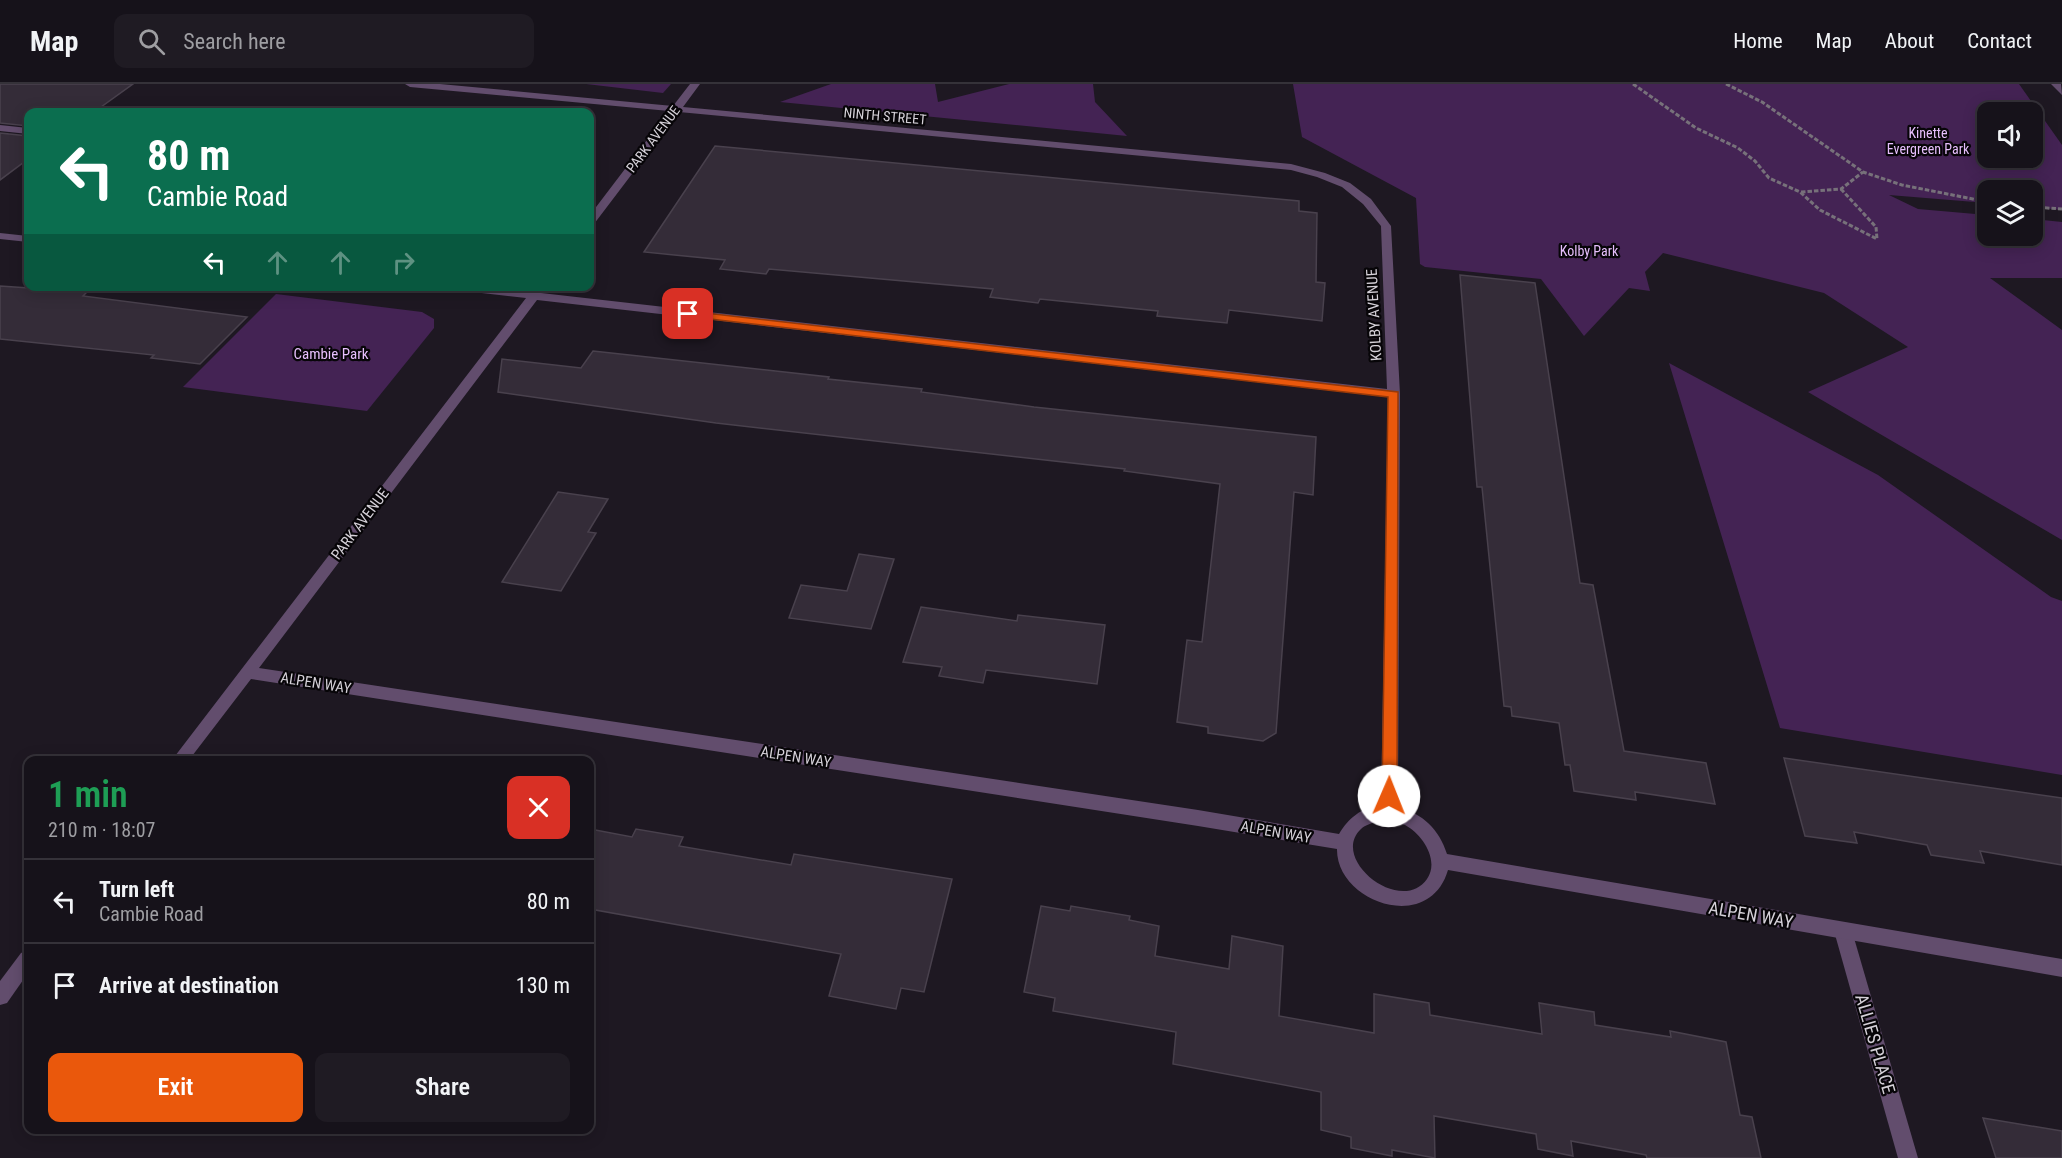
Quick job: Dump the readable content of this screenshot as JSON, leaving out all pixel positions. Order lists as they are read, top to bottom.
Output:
{
  "streets": {
    "street": [
      "NINTH STREET",
      "PARK AVENUE",
      "KOLBY AVENUE",
      "ALPEN WAY",
      "ALLIES PLACE"
    ]
  },
  "crossings": [
    ["NINTH STREET", "PARK AVENUE"],
    ["NINTH STREET", "KOLBY AVENUE"],
    ["PARK AVENUE", "ALPEN WAY"],
    ["KOLBY AVENUE", "ALPEN WAY"],
    ["ALPEN WAY", "ALLIES PLACE"]
  ],
  "parks": ["Kinette Evergreen Park", "Kolby Park", "Cambie Park"],
  "page": {
    "header": "Map",
    "search": "Search here",
    "nav": [
      "Home",
      "Map",
      "About",
      "Contact"
    ],
    "turn": ["80 m", "Cambie Road"],
    "heading": ["1 min", "210 m · 18:07"],
    "list": [
      {
        "name": "Turn left",
        "note": "Cambie Road",
        "value": "80 m"
      },
      {
        "name": "Arrive at destination",
        "value": "130 m"
      }
    ],
    "buttons": ["Exit", "Share"]
  }
}
